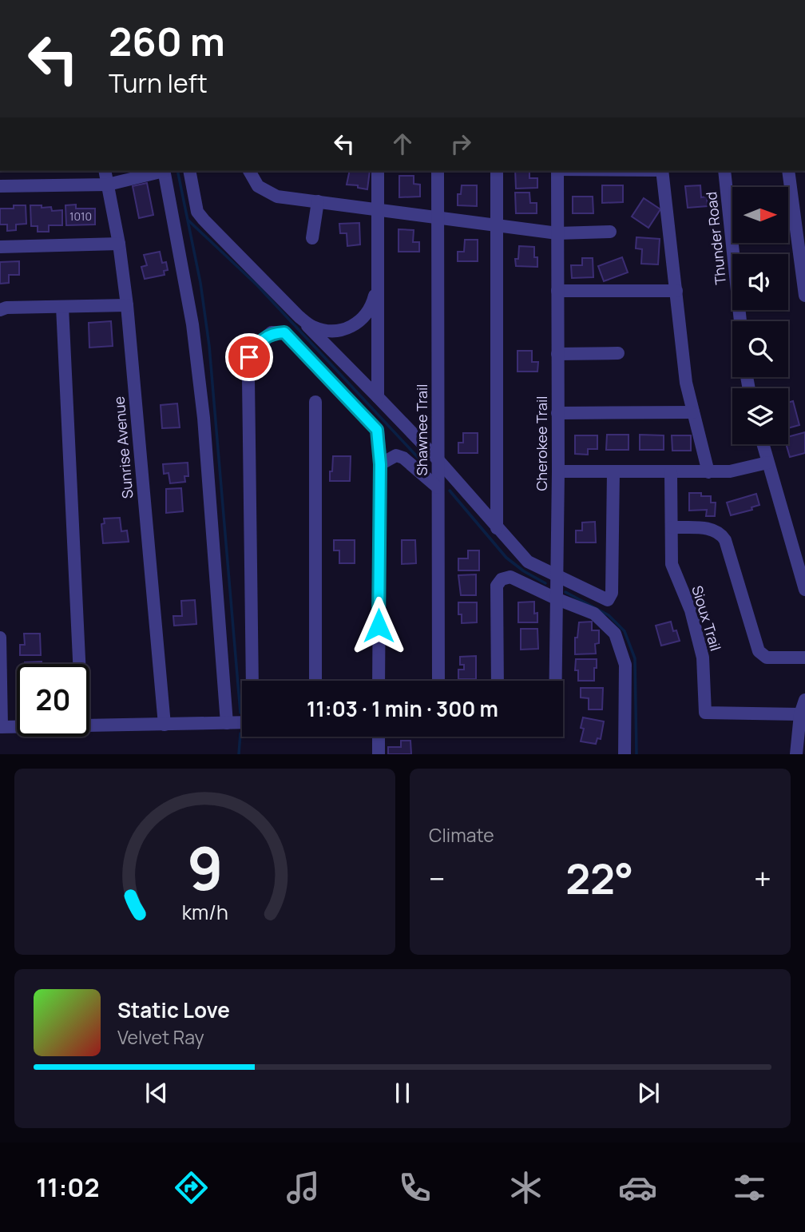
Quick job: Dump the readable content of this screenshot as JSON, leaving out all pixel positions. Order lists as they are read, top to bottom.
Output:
{
  "streets": {
    "street": [
      "Thunder Road",
      "Shawnee Trail",
      "Cherokee Trail",
      "Sunrise Avenue",
      "Sioux Trail"
    ]
  },
  "house_numbers": ["1010"],
  "north": "right",
  "page": {
    "turn": ["260 m", "Turn left"],
    "limit": "20",
    "trip": "11:03 · 1 min · 300 m",
    "tile": "Climate",
    "heat": ["−", "22°", "+"],
    "song": ["Static Love", "Velvet Ray"],
    "tabs": "11:02",
    "gauge": ["9", "km/h"]
  }
}
